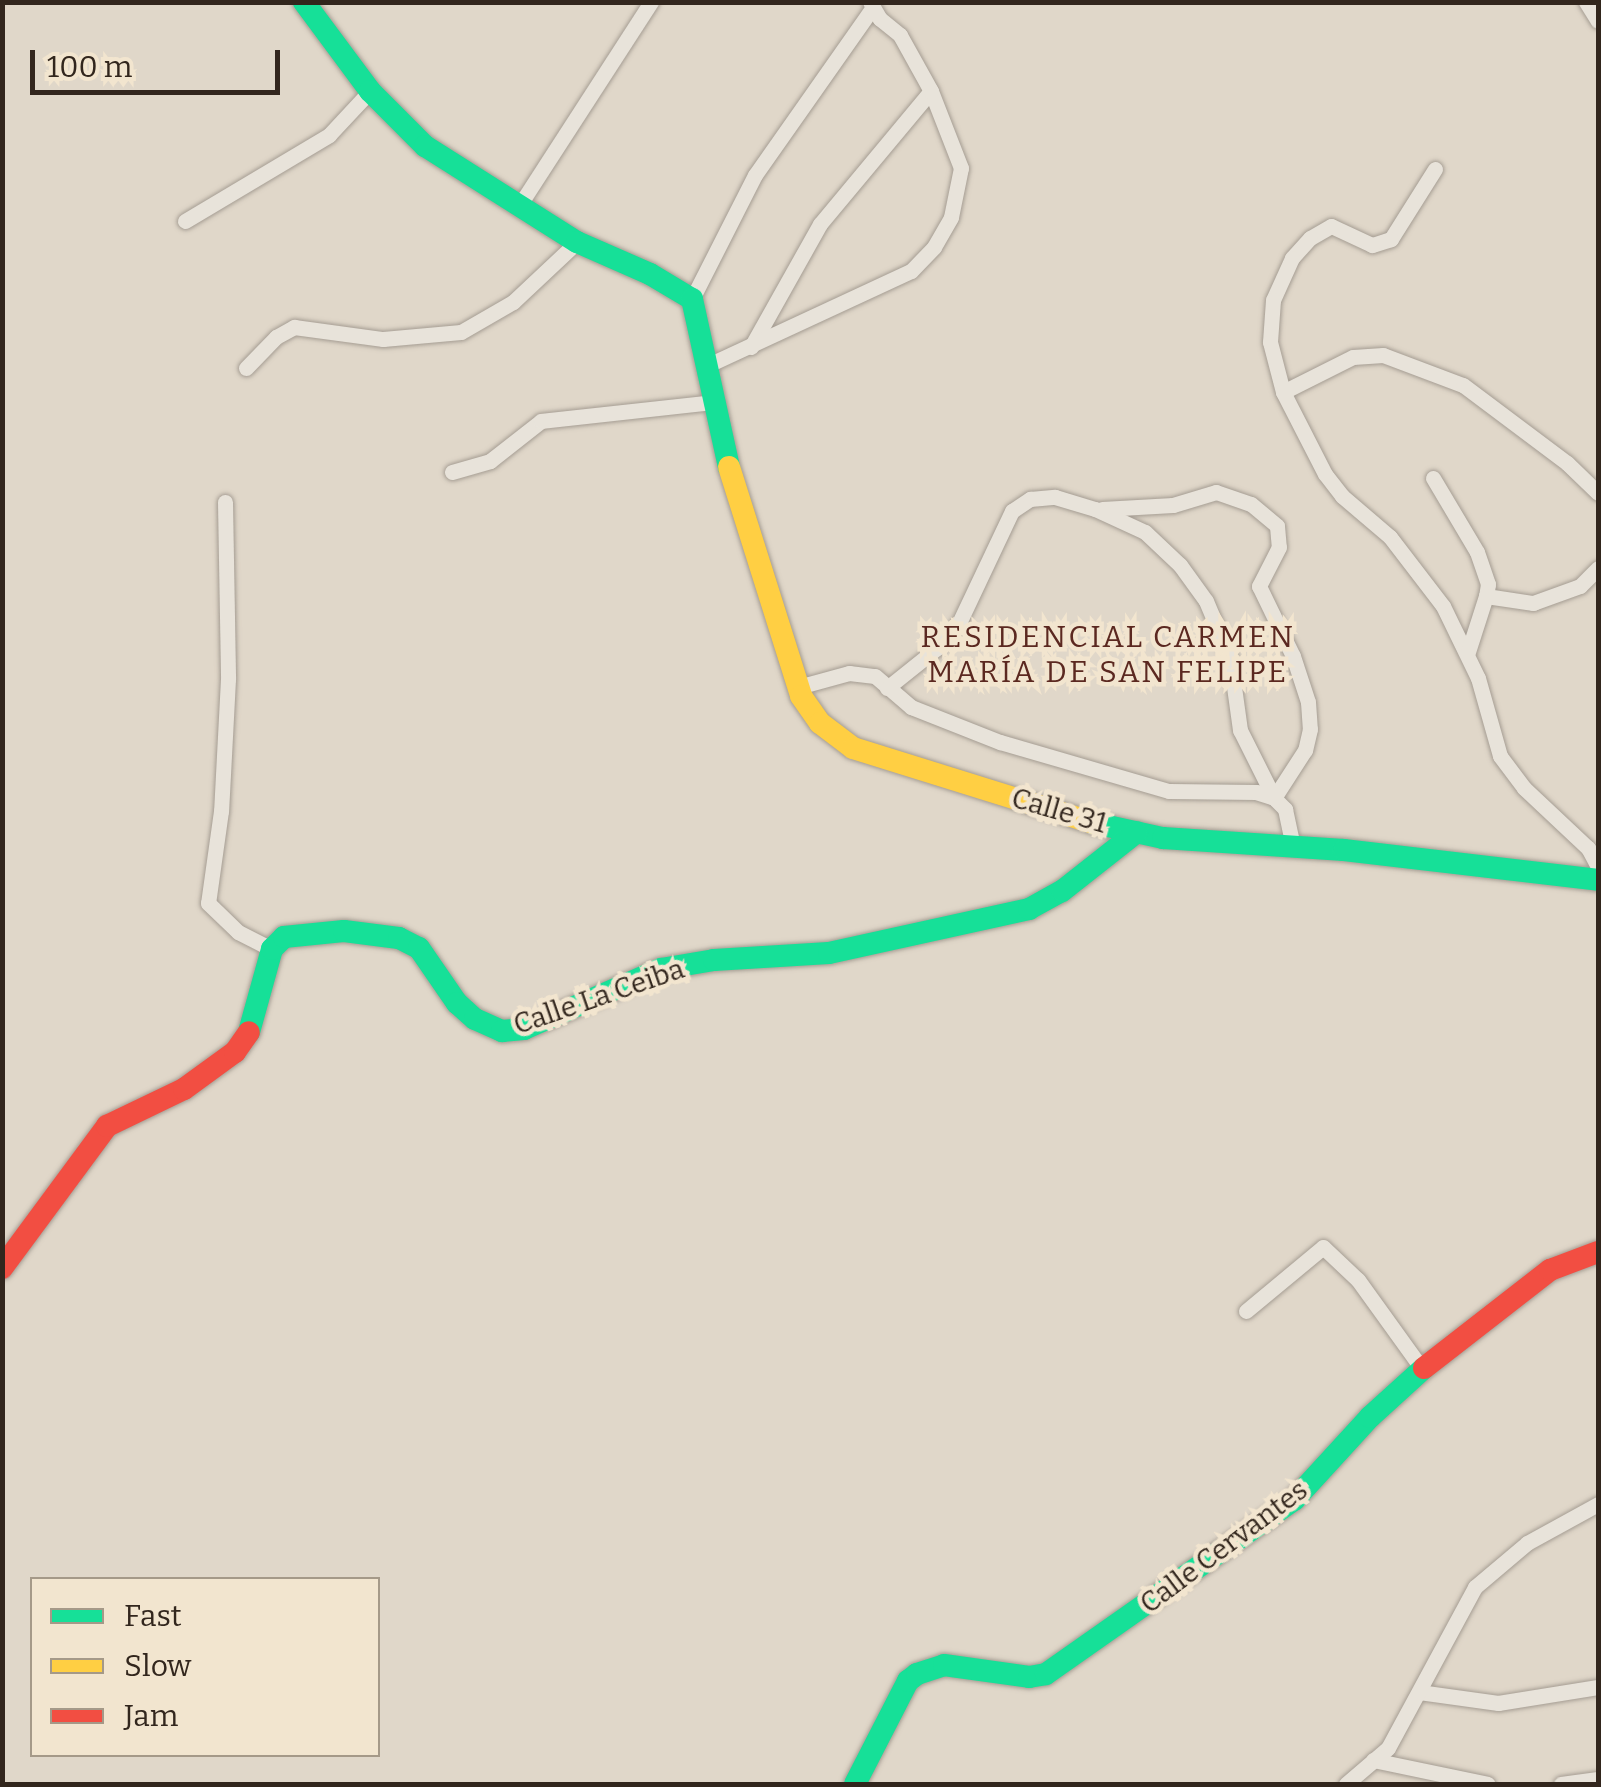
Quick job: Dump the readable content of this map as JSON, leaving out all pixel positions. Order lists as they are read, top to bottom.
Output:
{
  "streets": {
    "street": ["Calle 31", "Calle La Ceiba", "Calle Cervantes"]
  },
  "crossings": [
    ["Calle 31", "Calle La Ceiba"]
  ],
  "districts": ["RESIDENCIAL CARMEN MARÍA DE SAN FELIPE"],
  "legend": ["Fast", "Slow", "Jam"],
  "scale_bar": "100 m"
}
